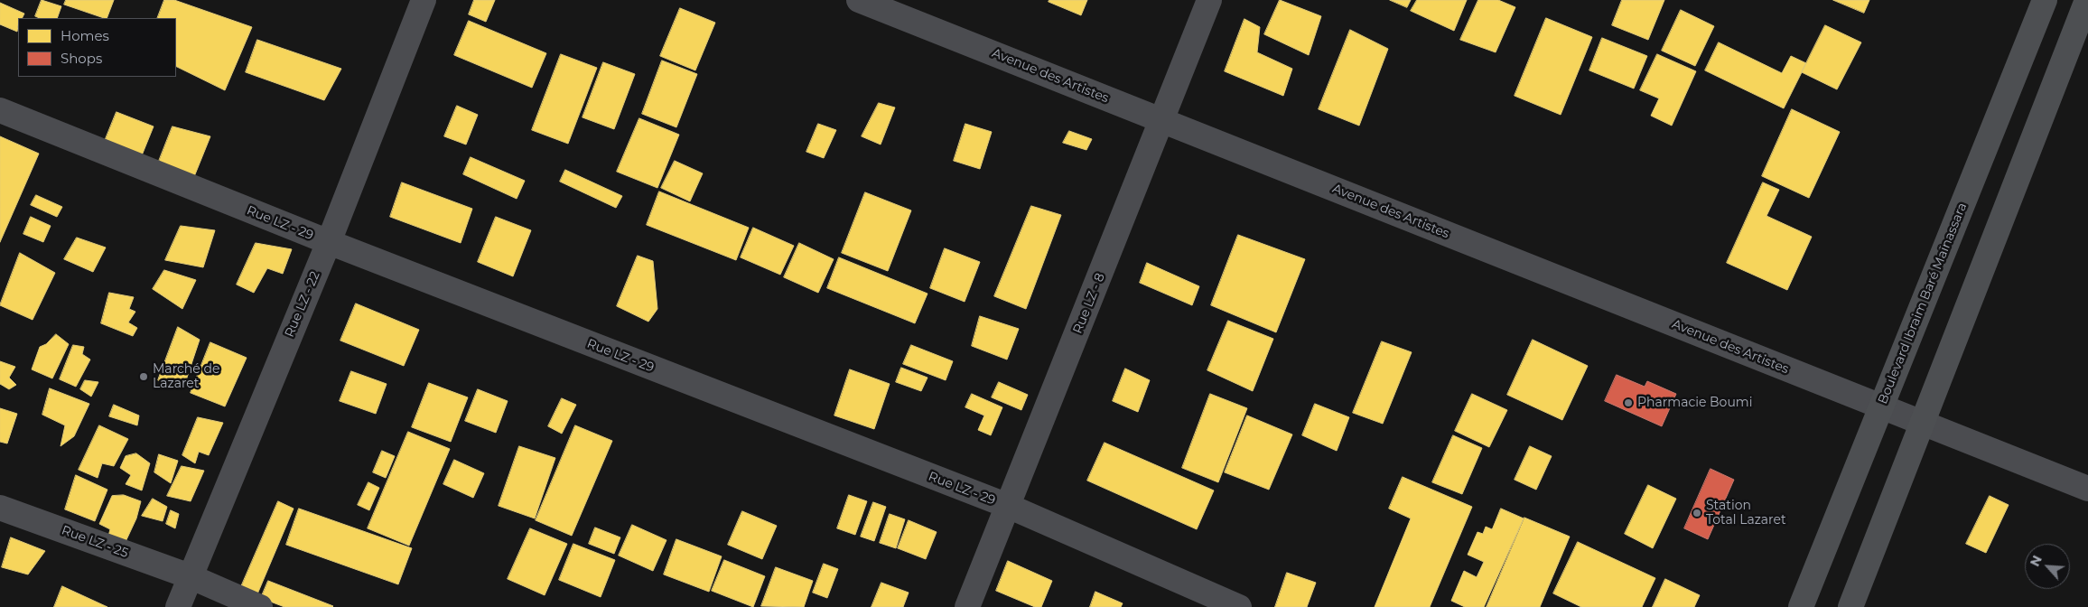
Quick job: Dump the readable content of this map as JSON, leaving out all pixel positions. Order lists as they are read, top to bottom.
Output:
{
  "streets": {
    "main road": ["Boulevard Ibraim Baré Maïnassara"],
    "street": [
      "Avenue des Artistes",
      "Rue LZ - 29",
      "Rue LZ - 8",
      "Rue LZ - 22",
      "Rue LZ - 25"
    ]
  },
  "crossings": [
    ["Avenue des Artistes", "Rue LZ - 8"],
    ["Avenue des Artistes", "Boulevard Ibraim Baré Maïnassara"],
    ["Rue LZ - 29", "Rue LZ - 8"],
    ["Rue LZ - 29", "Rue LZ - 22"],
    ["Rue LZ - 22", "Rue LZ - 25"]
  ],
  "places": ["Marché de Lazaret", "Pharmacie Boumi", "Station Total Lazaret"],
  "legend": ["Homes", "Shops"],
  "north": "top left"
}
